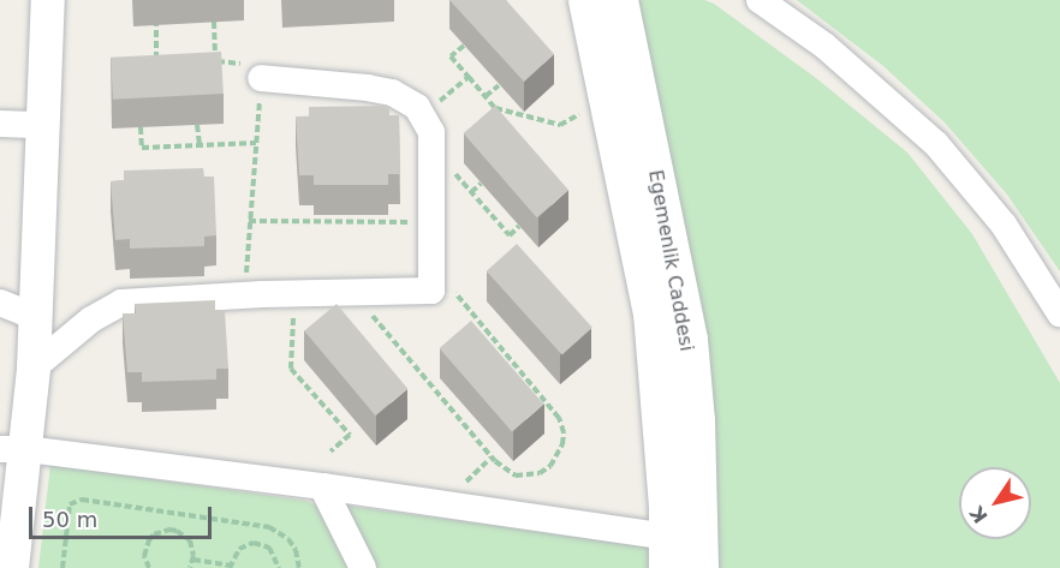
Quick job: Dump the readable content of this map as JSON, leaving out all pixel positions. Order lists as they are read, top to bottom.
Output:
{
  "streets": {
    "main road": ["Egemenlik Caddesi"]
  },
  "scale_bar": "50 m",
  "north": "bottom left"
}
